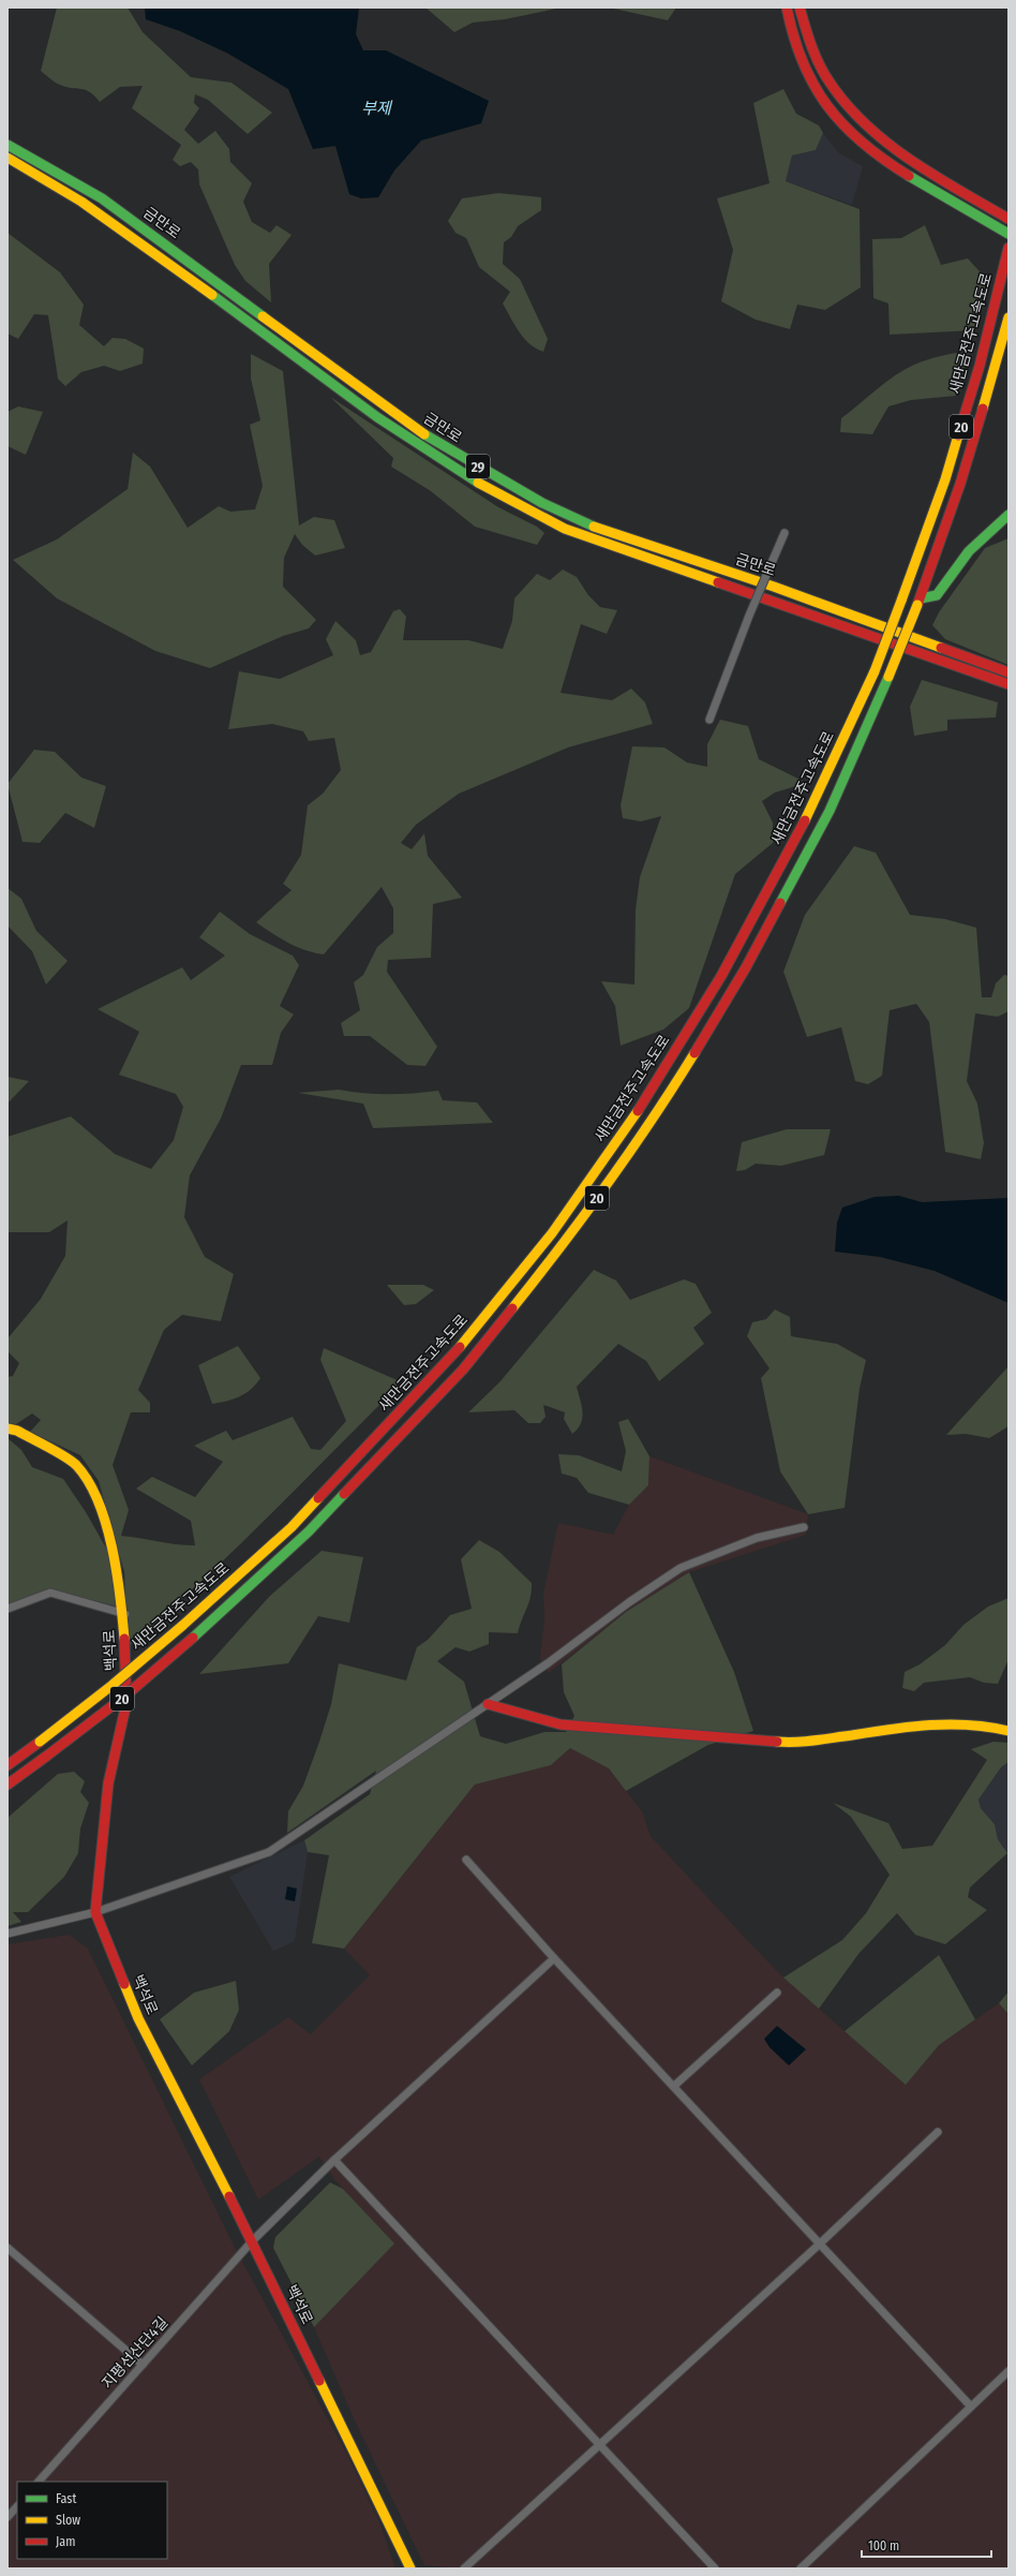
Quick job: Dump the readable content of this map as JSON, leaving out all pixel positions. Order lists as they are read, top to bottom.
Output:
{
  "streets": {
    "main road": [
      "금만로",
      "새만금전주고속도로",
      "20",
      "29",
      "백석로"
    ],
    "street": ["지평선산단4길"]
  },
  "crossings": [
    ["백석로", "지평선산단4길"]
  ],
  "water": ["부제"],
  "legend": ["Fast", "Slow", "Jam"],
  "scale_bar": "100 m"
}
